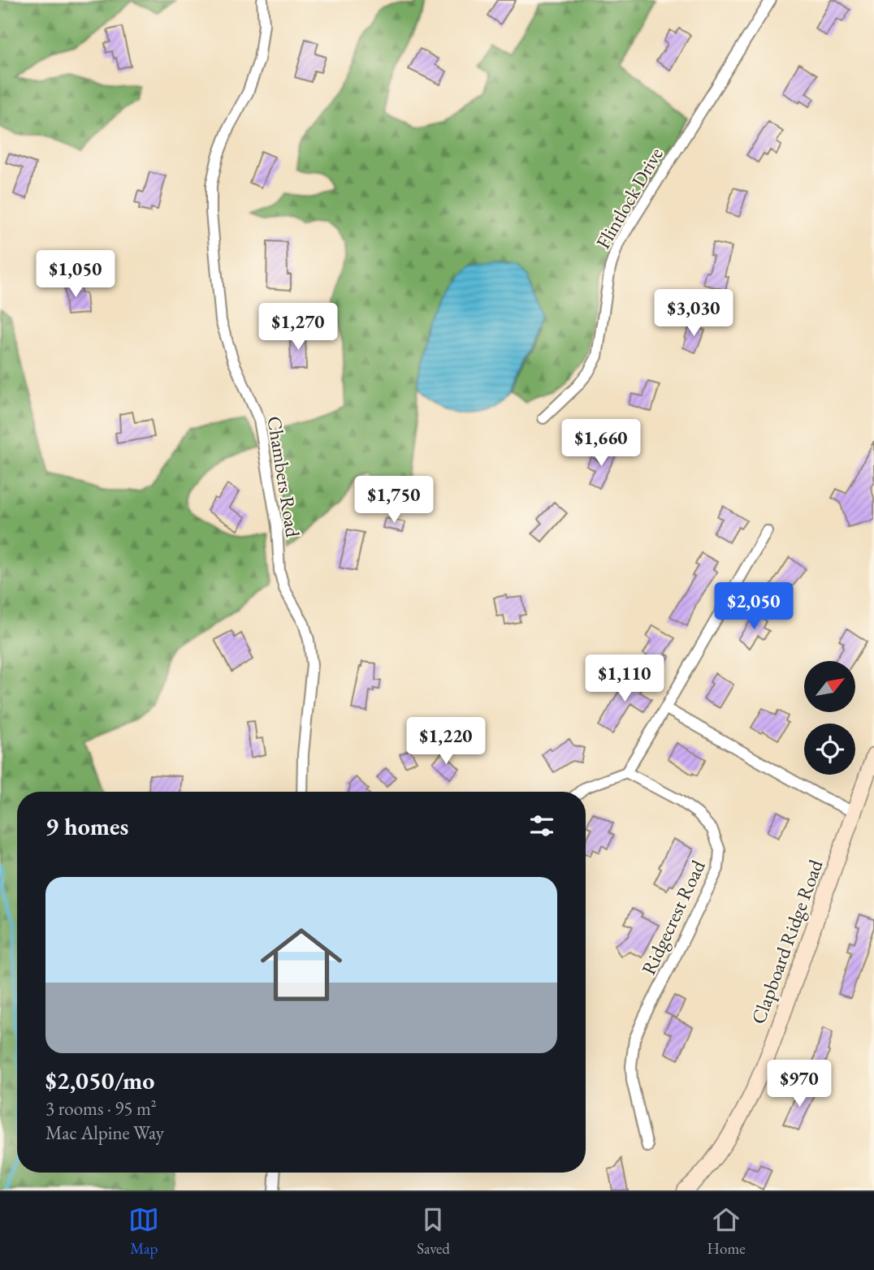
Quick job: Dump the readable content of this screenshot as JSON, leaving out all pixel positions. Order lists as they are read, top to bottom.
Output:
{
  "streets": {
    "main road": ["Clapboard Ridge Road"],
    "street": ["Flintlock Drive", "Chambers Road", "Ridgecrest Road"]
  },
  "north": "top right",
  "page": {
    "price": [
      "$1,050",
      "$3,030",
      "$1,270",
      "$1,660",
      "$1,750",
      "$2,050",
      "$1,110",
      "$1,220",
      "$970"
    ],
    "heading": "9 homes",
    "list": [
      {
        "name": "$2,050/mo",
        "note": "3 rooms · 95 m² · Mac Alpine Way"
      }
    ],
    "tabs": ["Map", "Saved", "Home"]
  }
}
